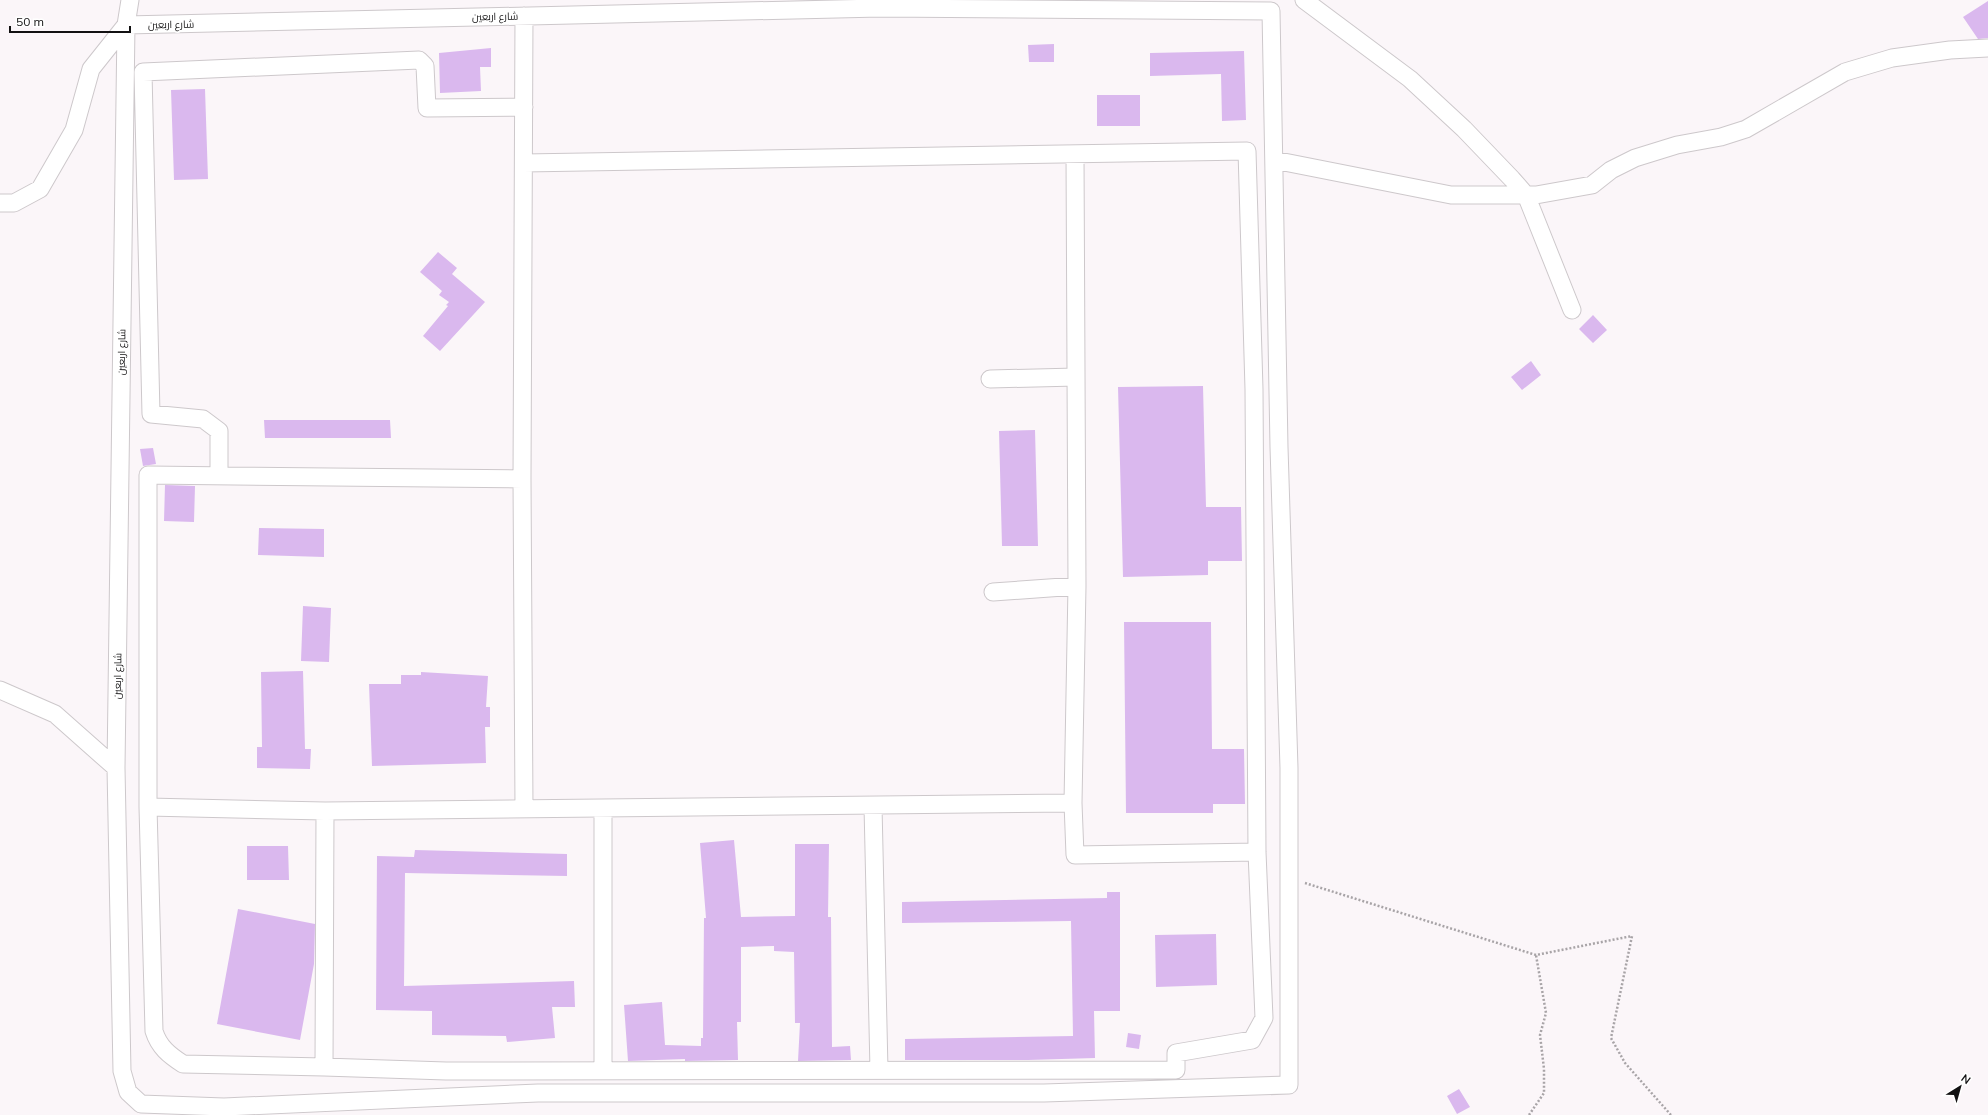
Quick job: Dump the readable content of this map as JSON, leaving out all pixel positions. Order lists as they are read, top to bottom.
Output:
{
  "streets": {
    "street": ["شارع اربعين"]
  },
  "scale_bar": "50 m",
  "north": "top right"
}
